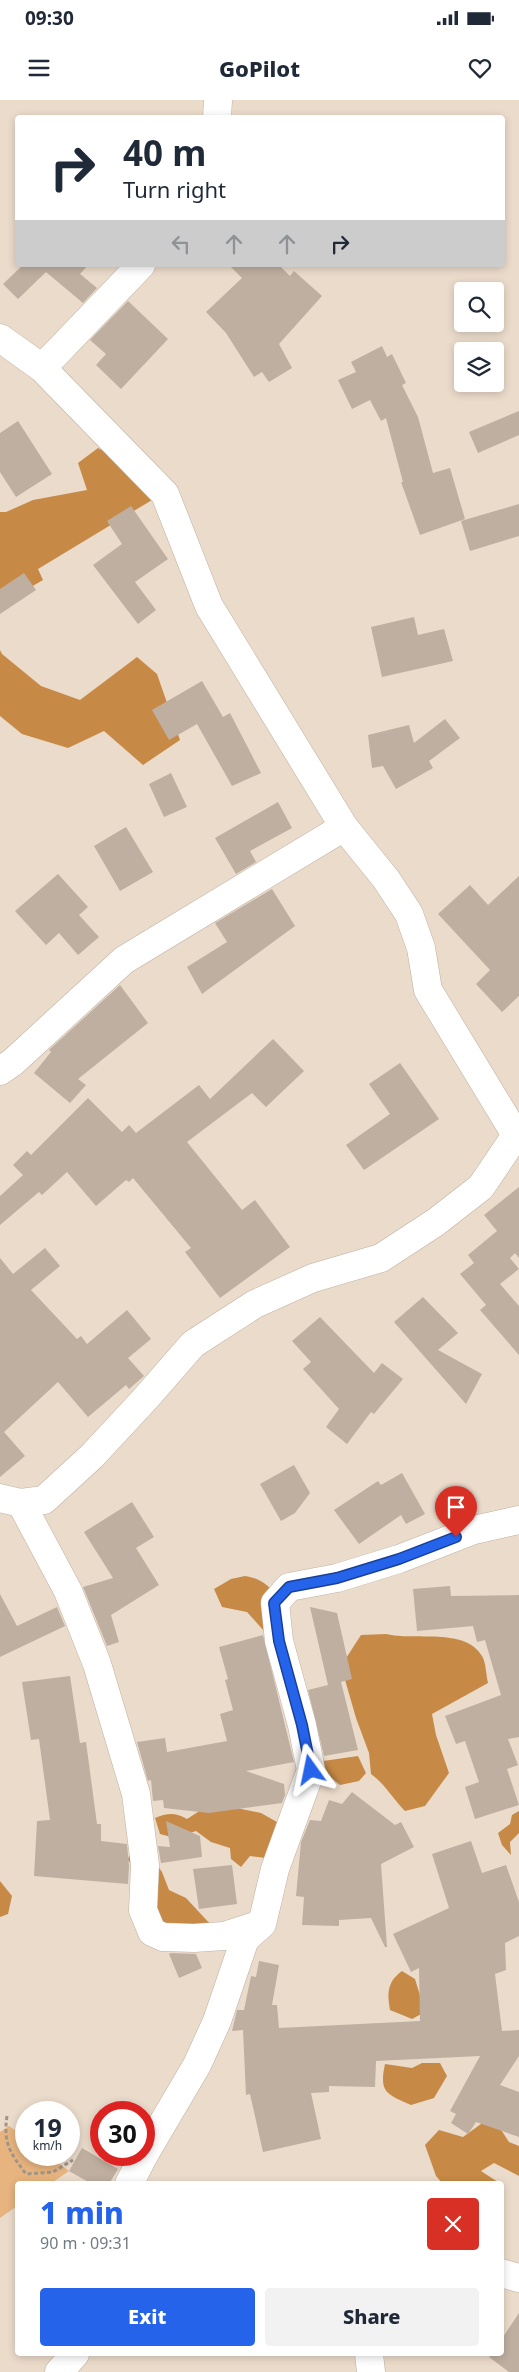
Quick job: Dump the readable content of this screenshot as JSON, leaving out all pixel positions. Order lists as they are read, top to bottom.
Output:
{
  "page": {
    "status": "09:30",
    "header": "GoPilot",
    "turn": ["40 m", "Turn right"],
    "speed": "19 km/h",
    "limit": "30",
    "heading": ["1 min", "90 m · 09:31"],
    "buttons": ["Exit", "Share"]
  }
}
